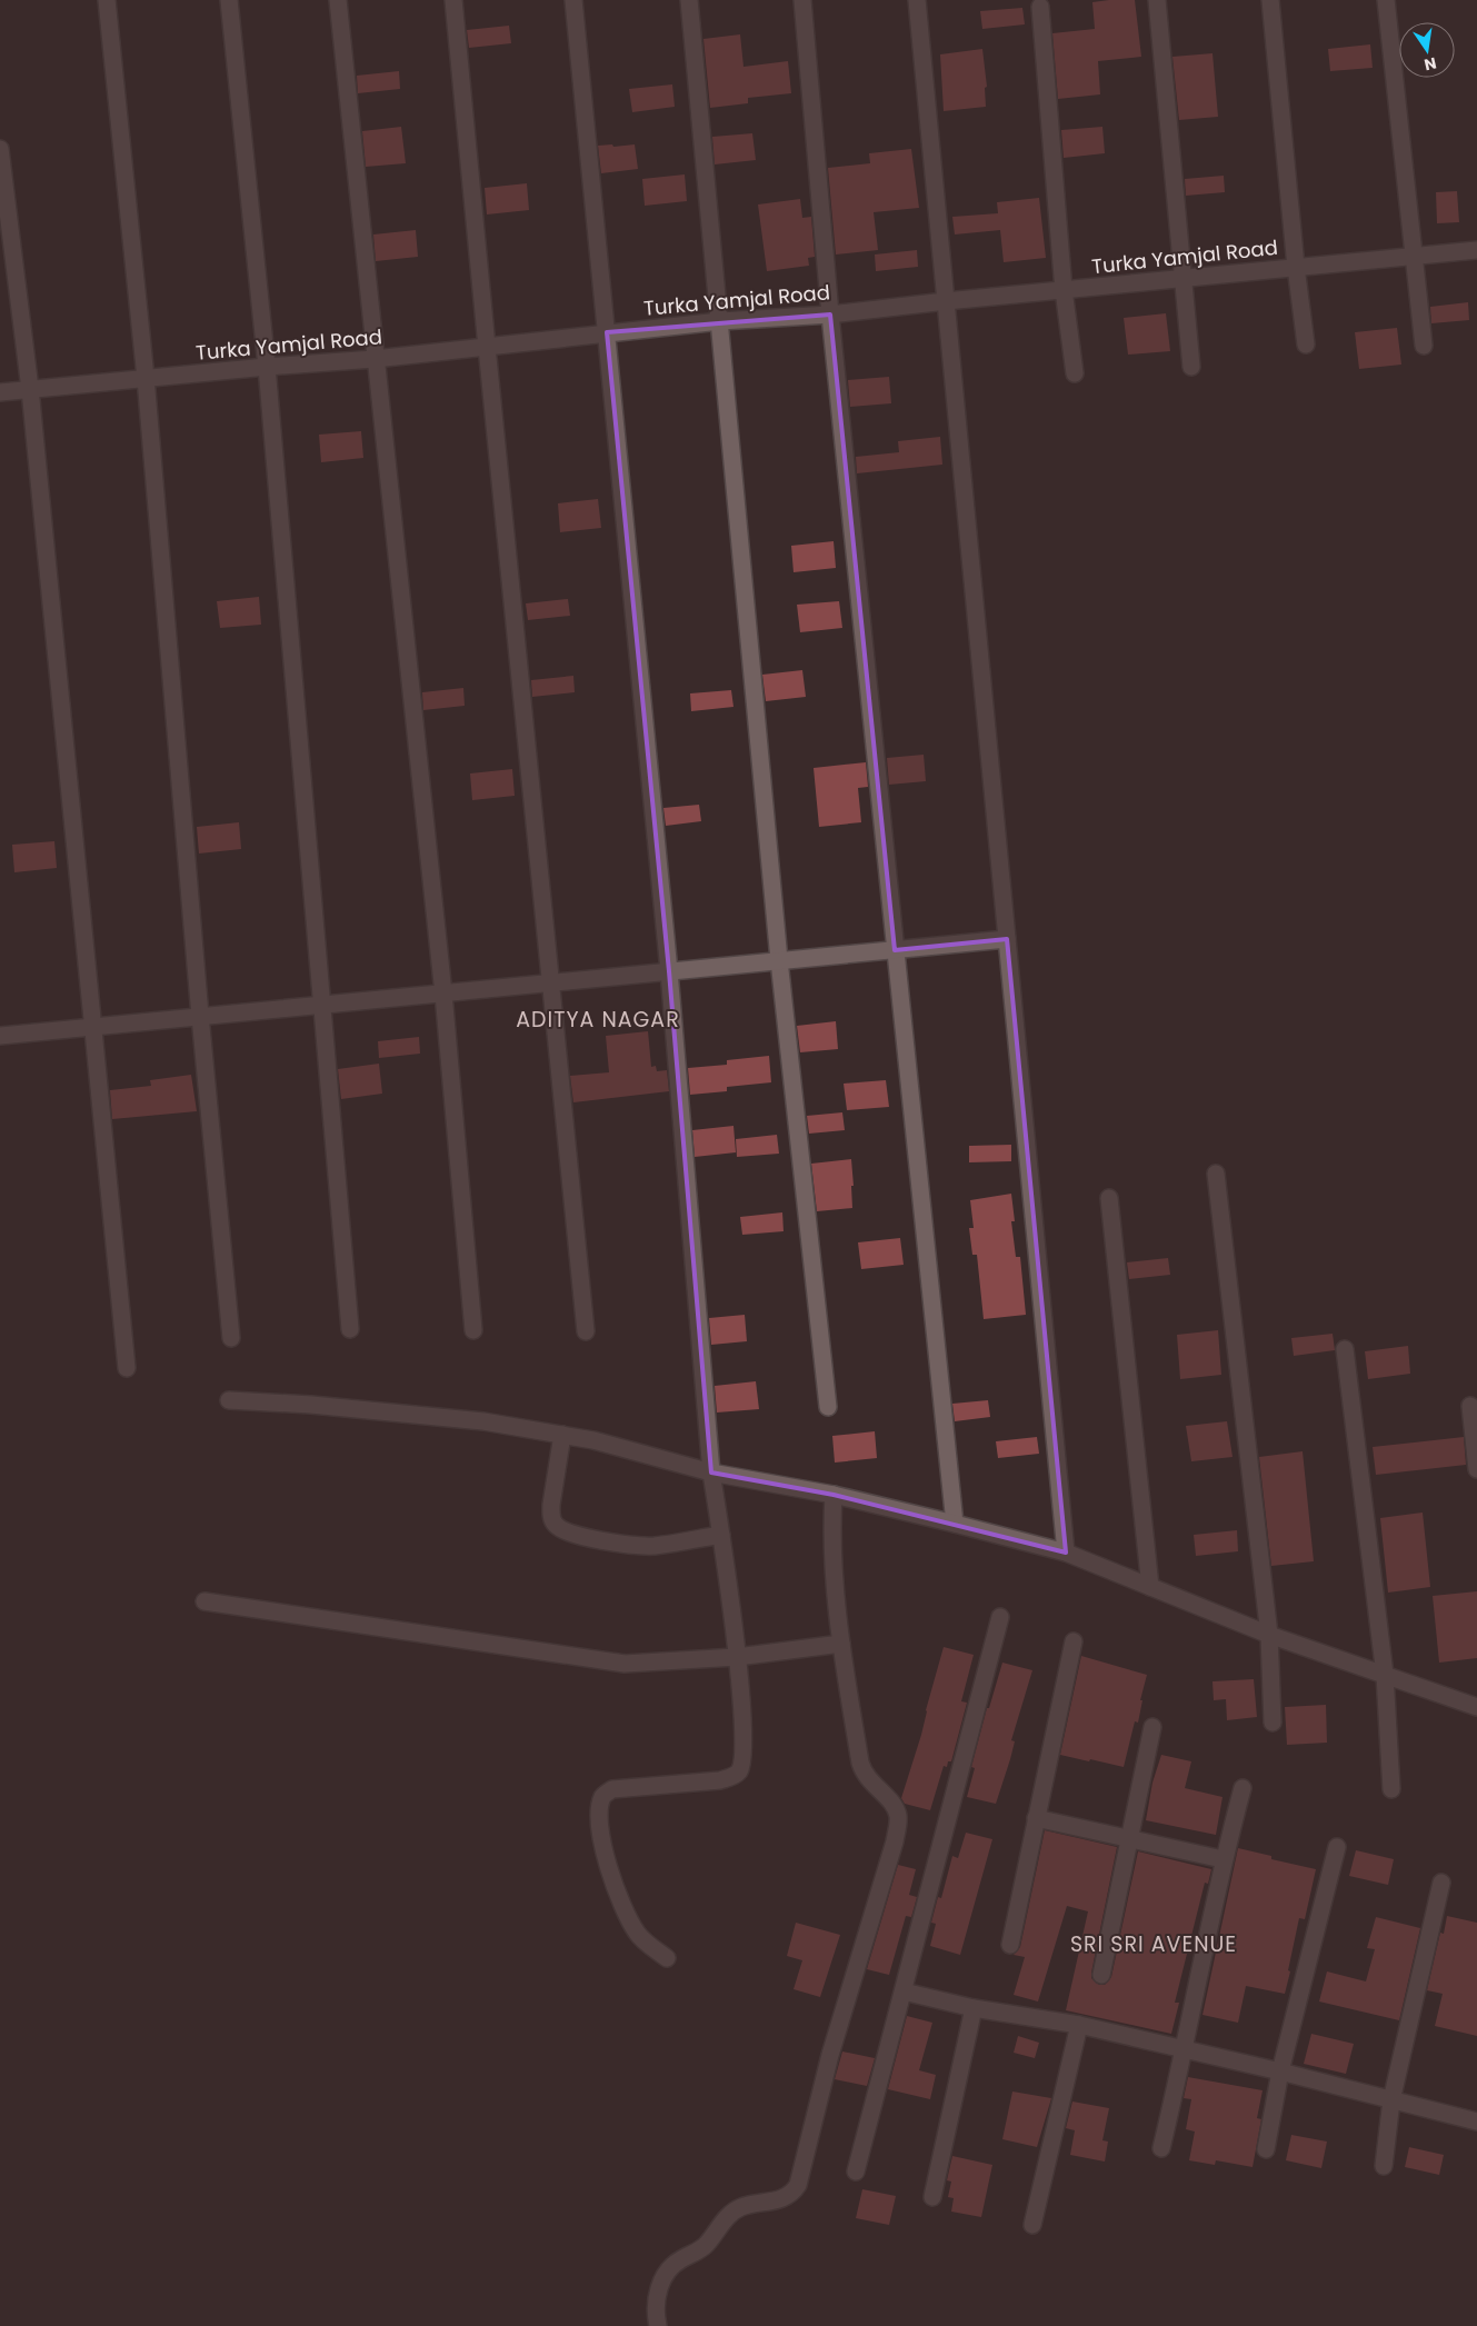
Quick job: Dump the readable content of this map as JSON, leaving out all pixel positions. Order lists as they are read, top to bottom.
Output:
{
  "streets": {
    "street": ["Turka Yamjal Road"]
  },
  "districts": ["ADITYA NAGAR", "SRI SRI AVENUE"],
  "north": "bottom"
}
